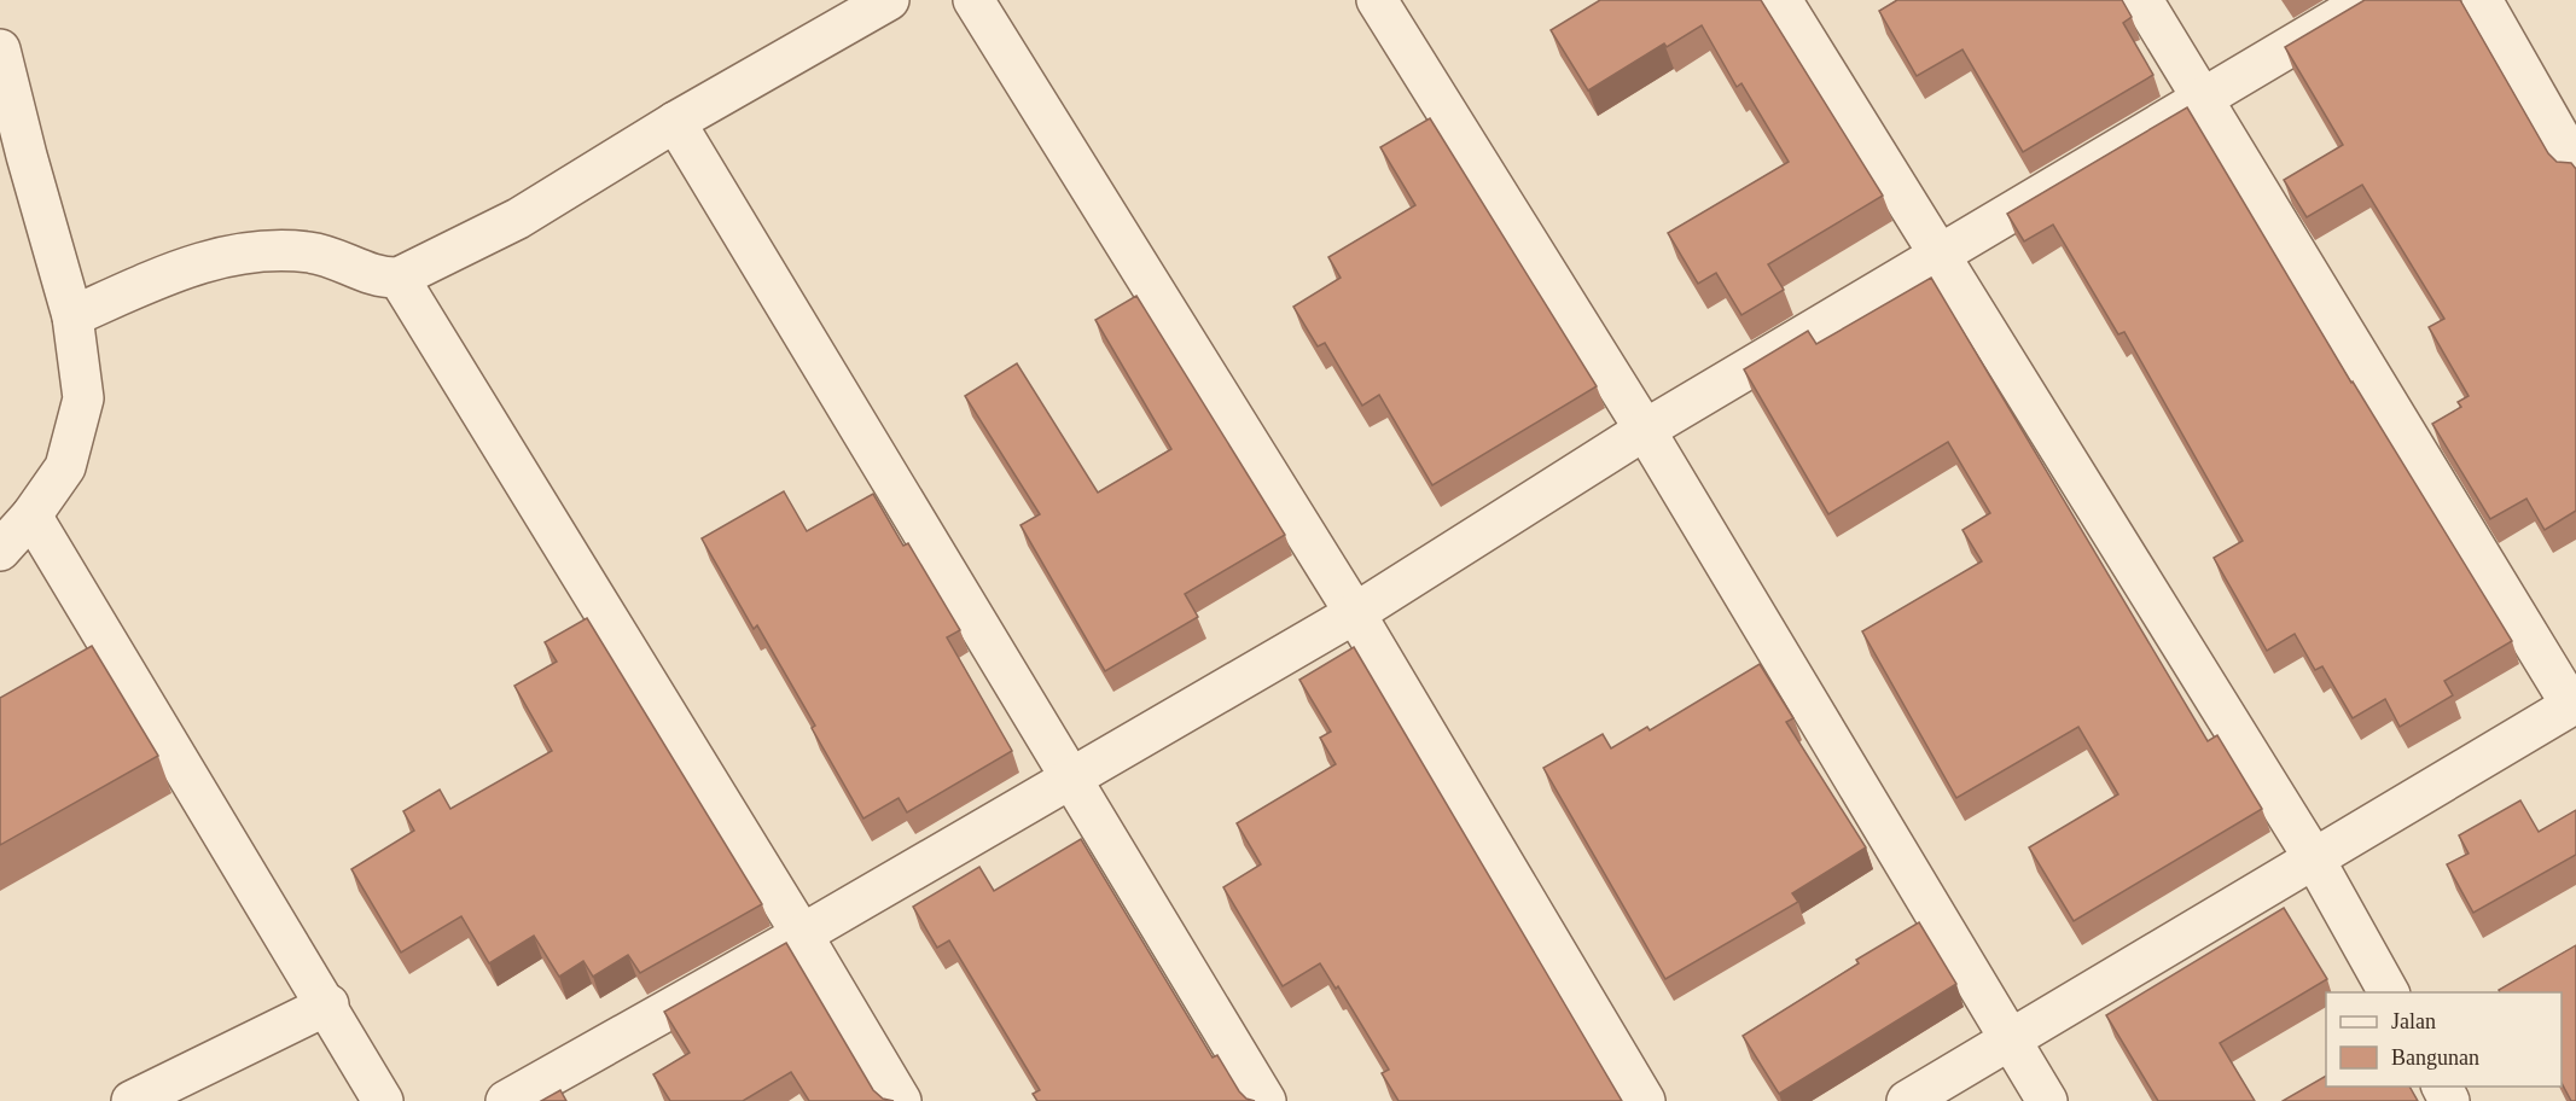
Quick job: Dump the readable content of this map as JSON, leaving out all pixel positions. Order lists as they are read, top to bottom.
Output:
{
  "legend": ["Jalan", "Bangunan"]
}
